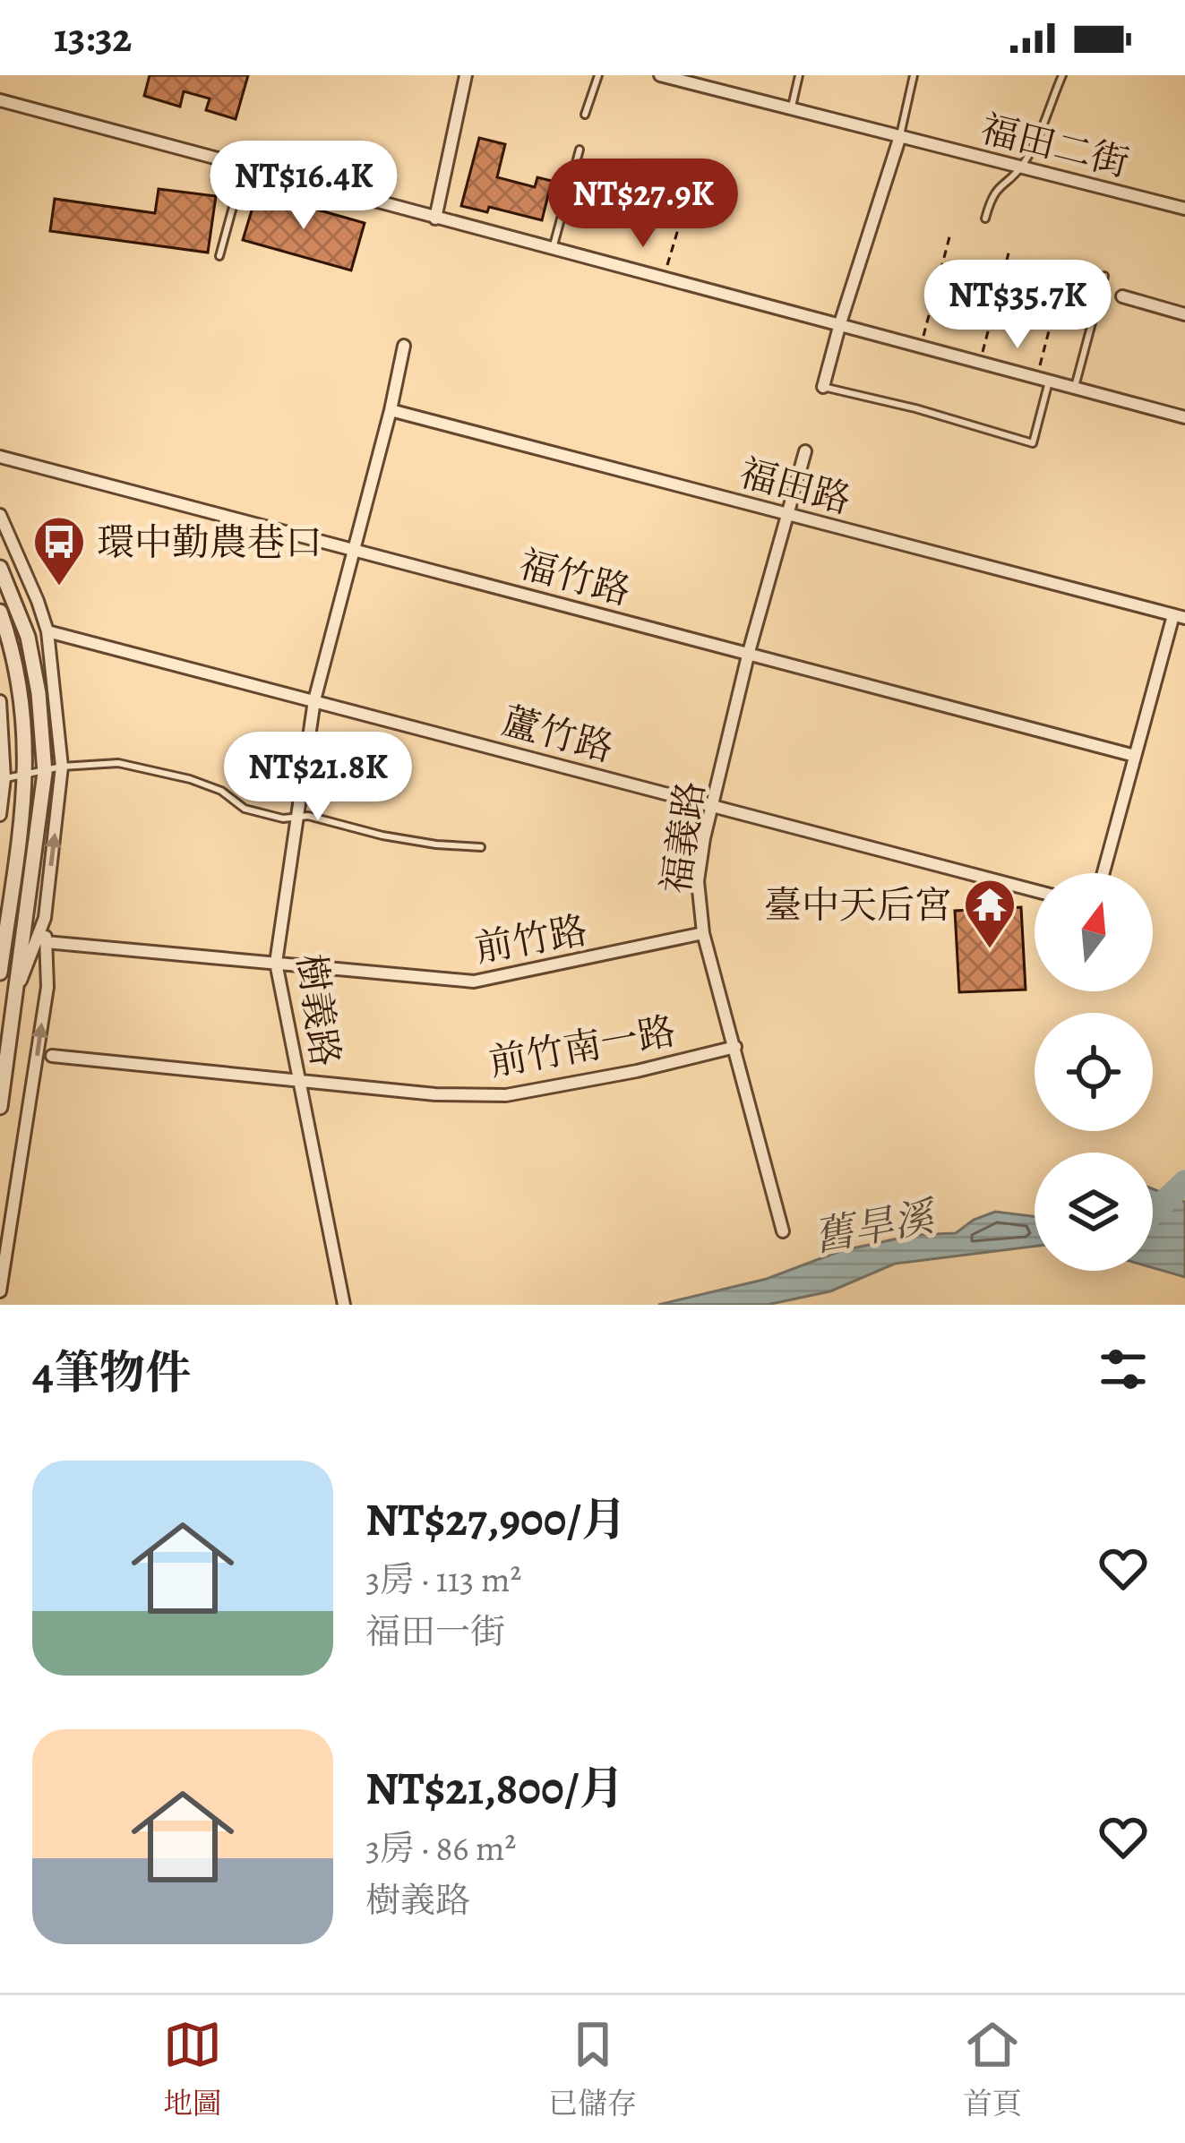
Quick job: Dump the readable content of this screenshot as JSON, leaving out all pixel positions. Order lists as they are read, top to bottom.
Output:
{
  "streets": {
    "street": [
      "福田二街",
      "福田路",
      "福竹路",
      "蘆竹路",
      "福義路",
      "前竹路",
      "樹義路",
      "前竹南一路"
    ]
  },
  "crossings": [
    ["福田路", "福義路"],
    ["福田路", "樹義路"],
    ["福竹路", "福義路"],
    ["福竹路", "樹義路"],
    ["蘆竹路", "福義路"],
    ["蘆竹路", "樹義路"],
    ["福義路", "前竹路"],
    ["福義路", "前竹南一路"],
    ["前竹路", "樹義路"],
    ["樹義路", "前竹南一路"]
  ],
  "water": ["舊旱溪"],
  "places": {
    "bus stop": ["環中勤農巷口"],
    "temple": ["臺中天后宮"]
  },
  "north": "top",
  "page": {
    "status": "13:32",
    "price": [
      "NT$16.4K",
      "NT$27.9K",
      "NT$35.7K",
      "NT$21.8K"
    ],
    "heading": "4筆物件",
    "list": [
      {
        "name": "NT$27,900/月",
        "note": "3房 · 113 m² · 福田一街"
      },
      {
        "name": "NT$21,800/月",
        "note": "3房 · 86 m² · 樹義路"
      }
    ],
    "tabs": ["地圖", "已儲存", "首頁"]
  }
}
